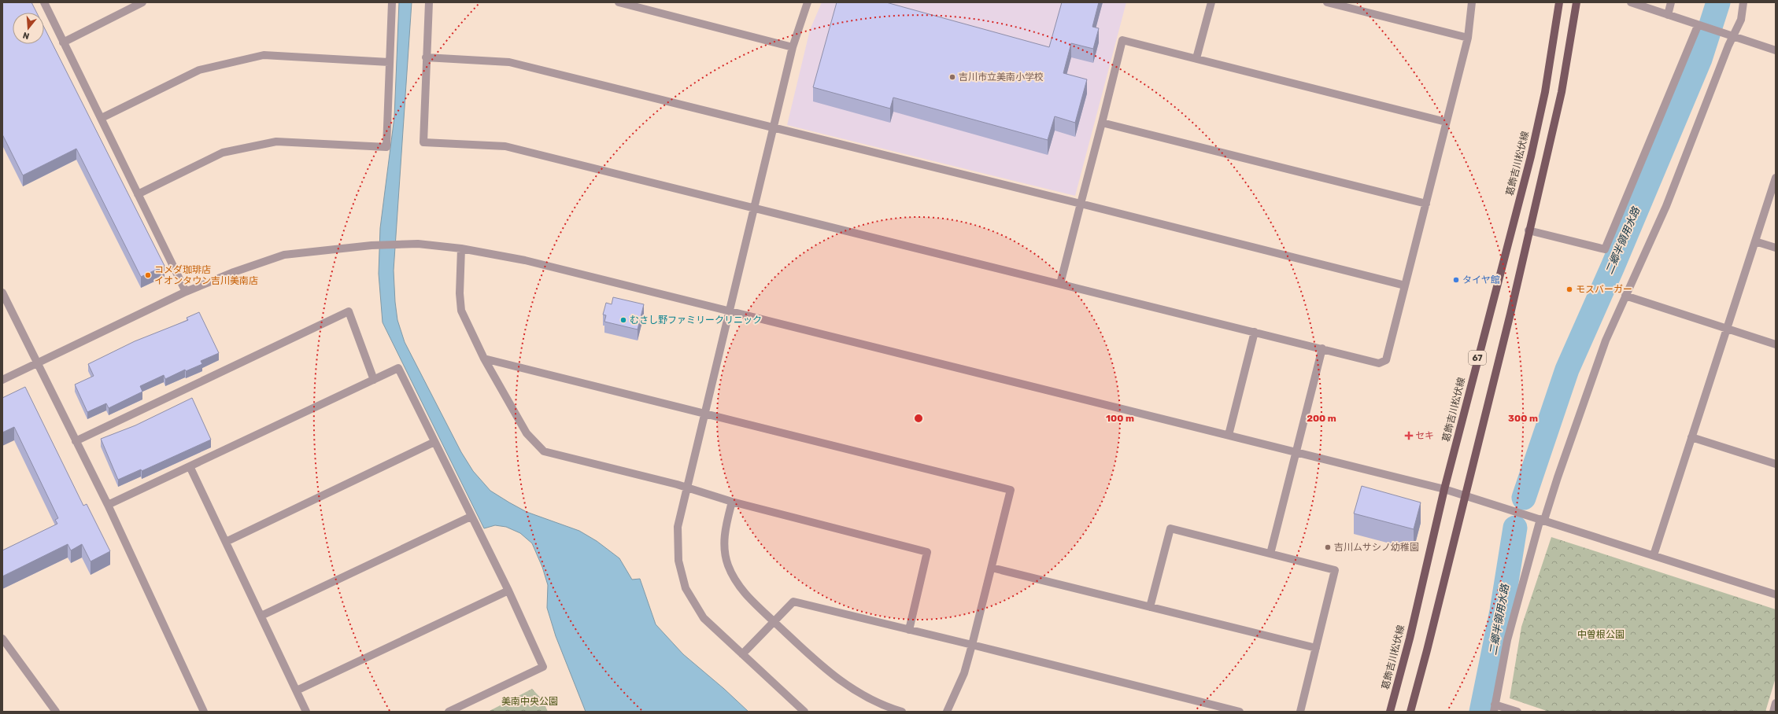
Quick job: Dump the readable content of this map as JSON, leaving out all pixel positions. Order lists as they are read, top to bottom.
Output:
{
  "streets": {
    "main road": ["葛飾吉川松伏線", "67"]
  },
  "water": ["二郷半領用水路"],
  "parks": ["中曽根公園", "美南中央公園"],
  "places": {
    "other": [
      "吉川市立美南小学校",
      "コメダ珈琲店 イオンタウン吉川美南店",
      "タイヤ館",
      "モスバーガー",
      "むさし野ファミリークリニック",
      "吉川ムサシノ幼稚園"
    ],
    "health": ["セキ"]
  },
  "north": "bottom",
  "rings": ["100 m", "200 m", "300 m"]
}
